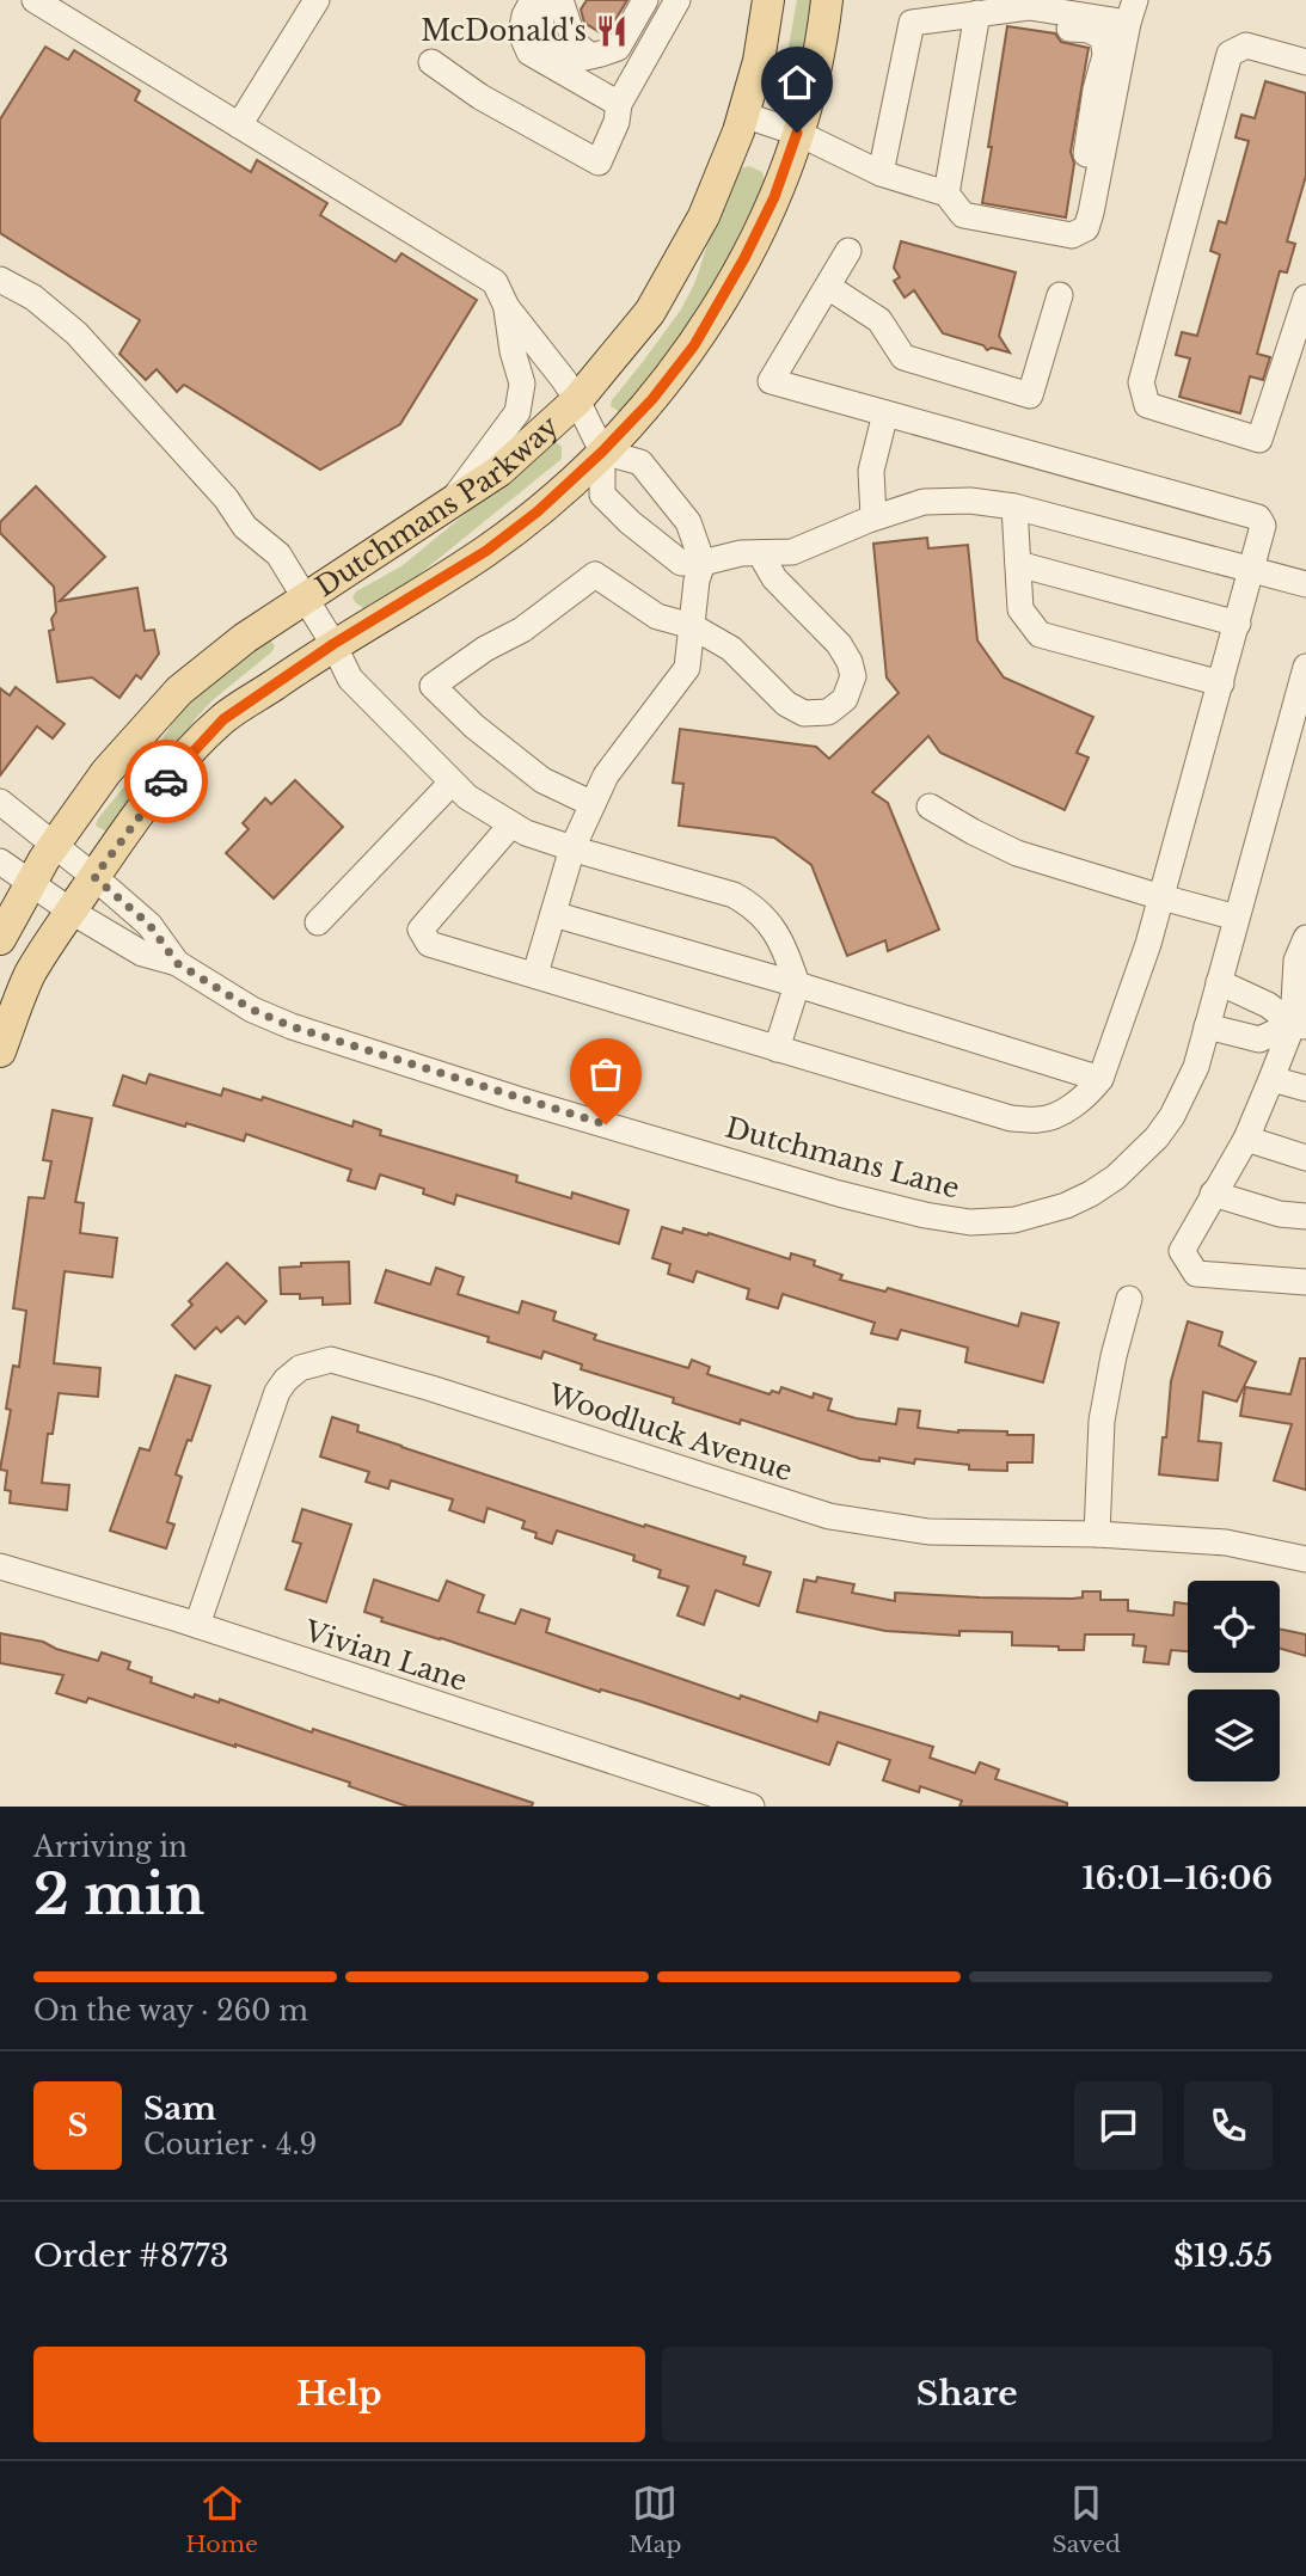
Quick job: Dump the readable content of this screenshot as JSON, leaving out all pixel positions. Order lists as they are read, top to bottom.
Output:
{
  "streets": {
    "main road": ["Dutchmans Parkway"],
    "street": ["Dutchmans Lane", "Woodluck Avenue", "Vivian Lane"]
  },
  "crossings": [
    ["Dutchmans Parkway", "Dutchmans Lane"],
    ["Woodluck Avenue", "Vivian Lane"]
  ],
  "places": {
    "restaurant": ["McDonald's"]
  },
  "page": {
    "heading": ["2 min", "Arriving in", "16:01–16:06"],
    "panel": [
      "Sam",
      "Courier · 4.9",
      "Order #8773",
      "$19.55"
    ],
    "bar": "On the way · 260 m",
    "round": "S",
    "buttons": ["Help", "Share"],
    "tabs": ["Home", "Map", "Saved"]
  }
}
